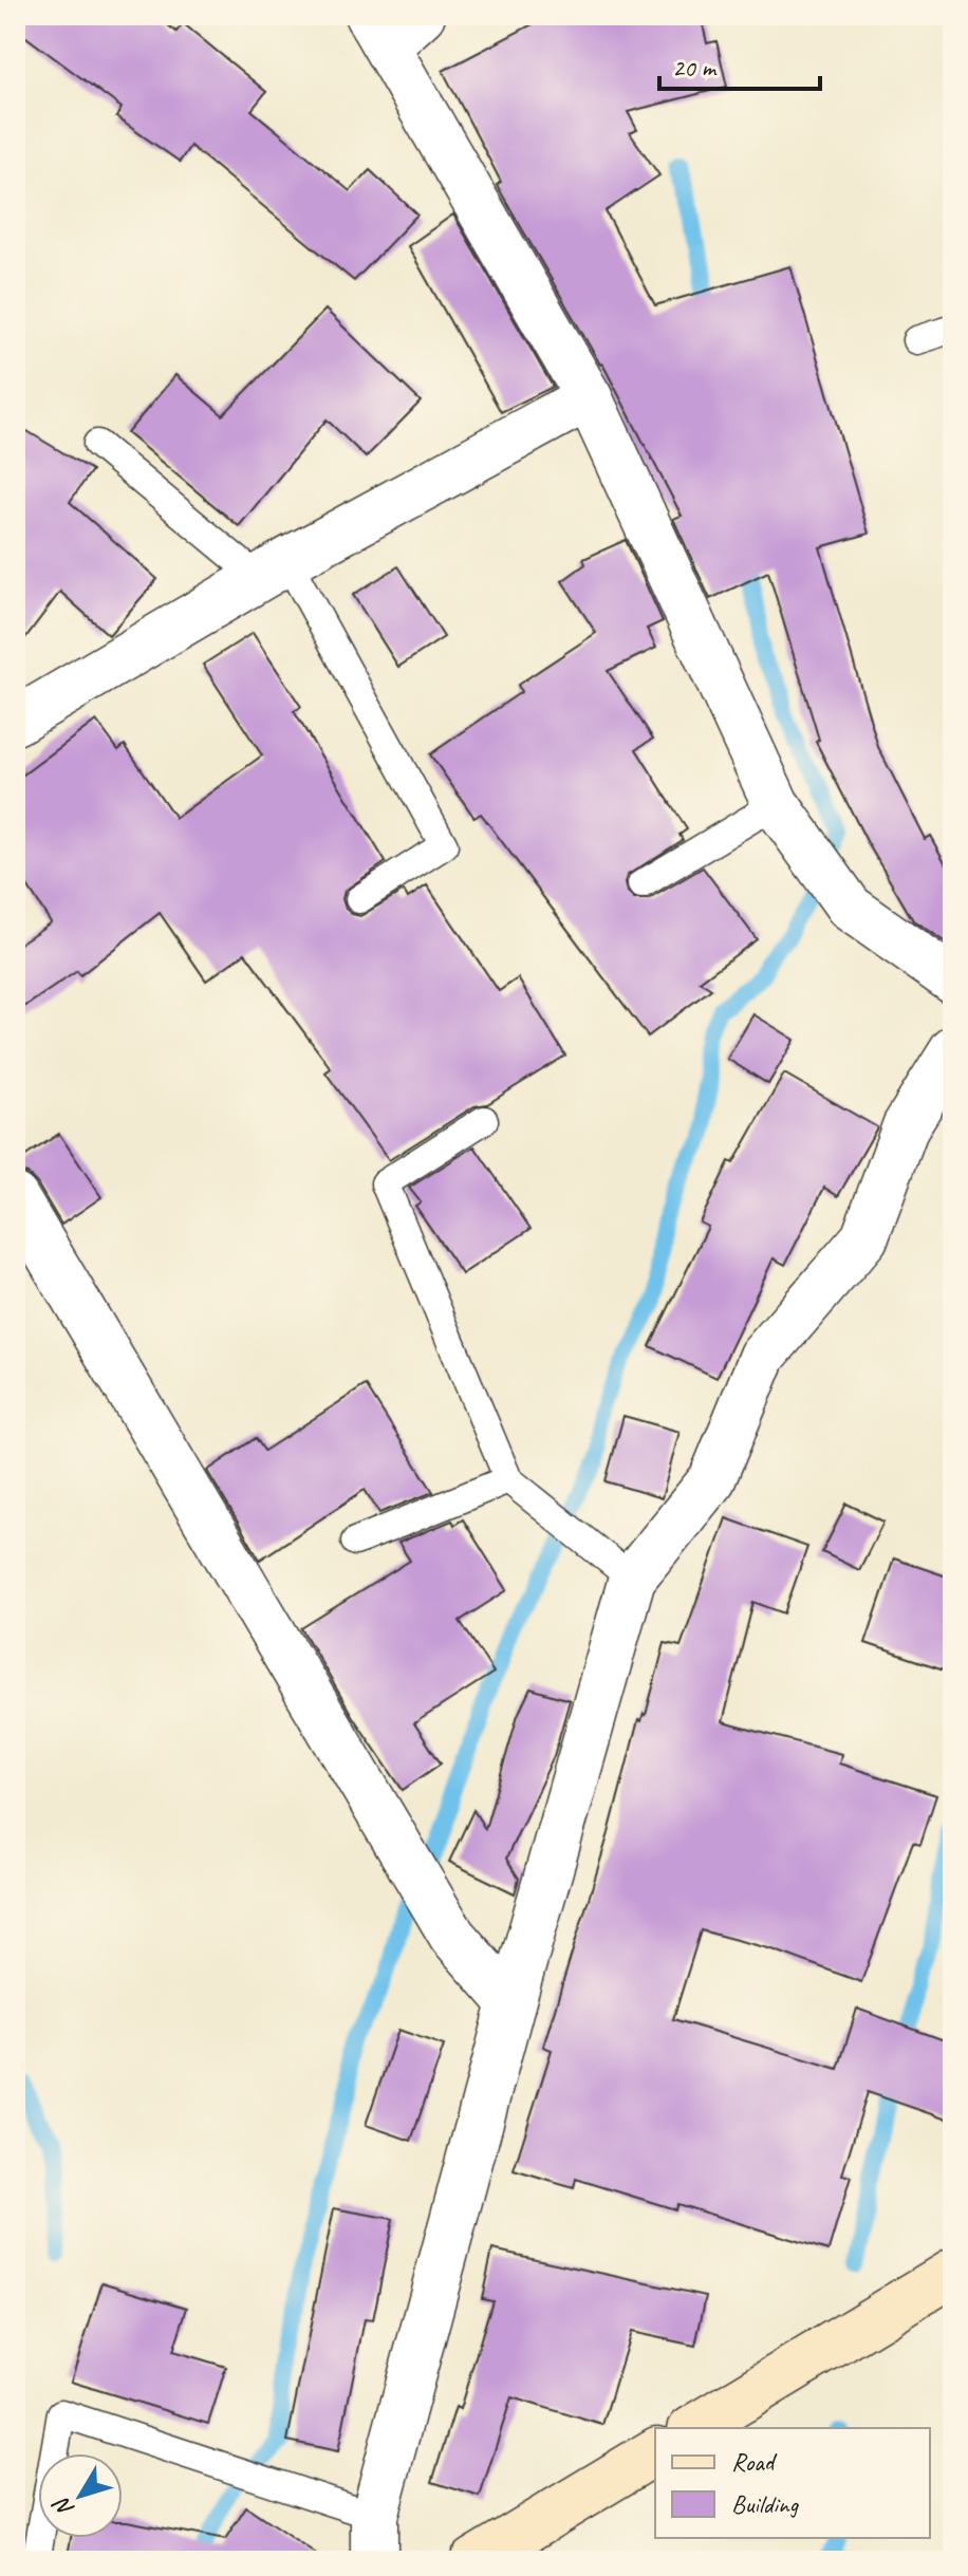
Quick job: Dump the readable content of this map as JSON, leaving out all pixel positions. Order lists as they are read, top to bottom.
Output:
{
  "legend": ["Road", "Building"],
  "scale_bar": "20 m",
  "north": "bottom left"
}
